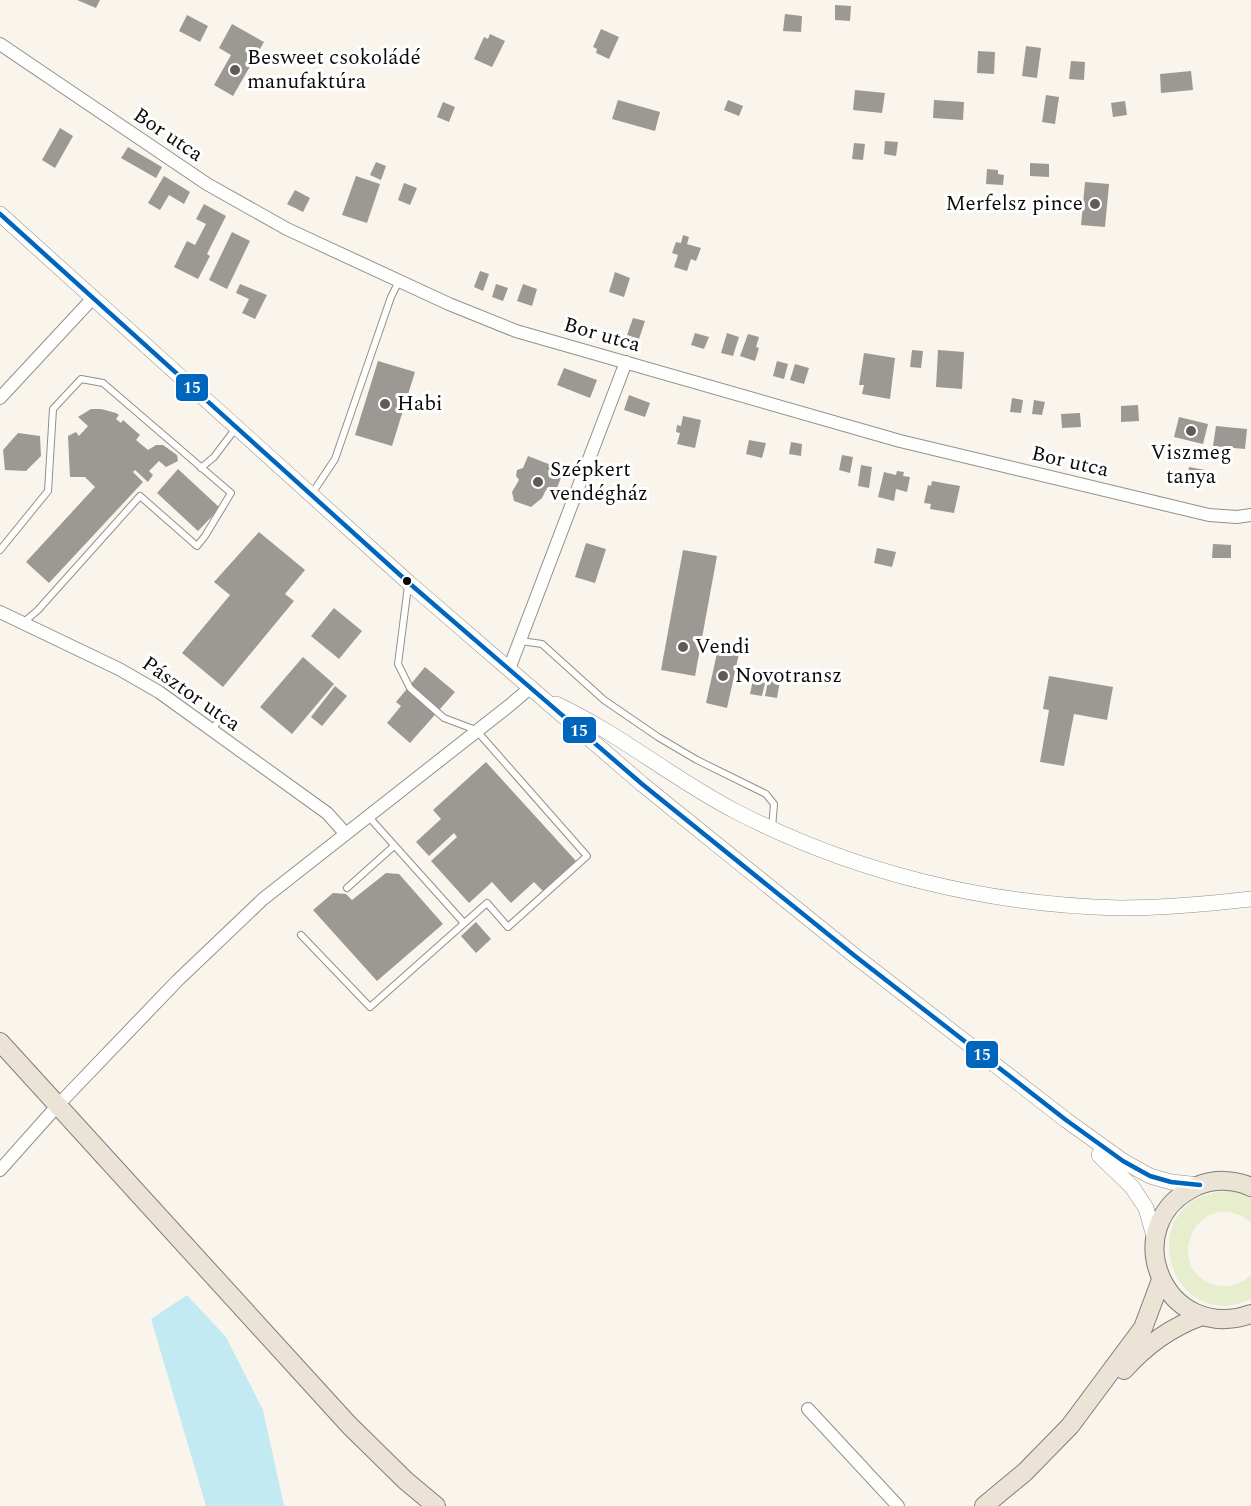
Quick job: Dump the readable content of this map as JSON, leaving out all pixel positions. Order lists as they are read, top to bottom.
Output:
{
  "streets": {
    "street": ["Bor utca", "Pásztor utca"]
  },
  "places": [
    "Besweet csokoládé manufaktúra",
    "Merfelsz pince",
    "Habi",
    "Viszmeg tanya",
    "Szépkert vendégház",
    "Vendi",
    "Novotransz"
  ],
  "lines": ["transit line 15"]
}
